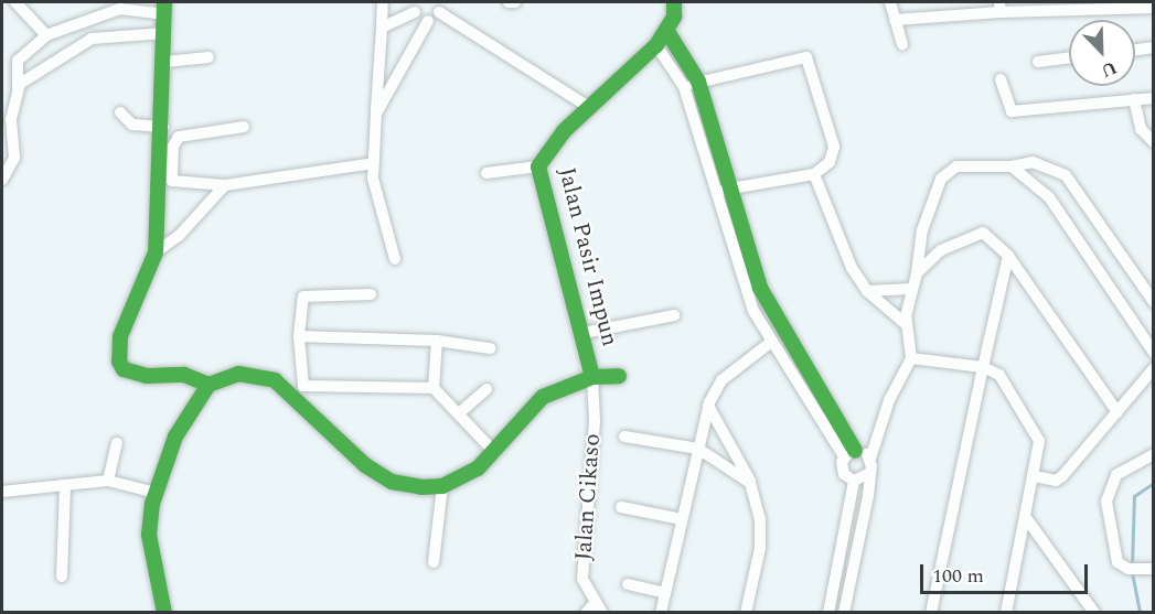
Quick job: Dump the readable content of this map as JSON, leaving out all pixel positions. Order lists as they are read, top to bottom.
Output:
{
  "streets": {
    "street": ["Jalan Pasir Impun", "Jalan Cikaso"]
  },
  "crossings": [
    ["Jalan Pasir Impun", "Jalan Cikaso"]
  ],
  "scale_bar": "100 m",
  "north": "bottom right"
}
